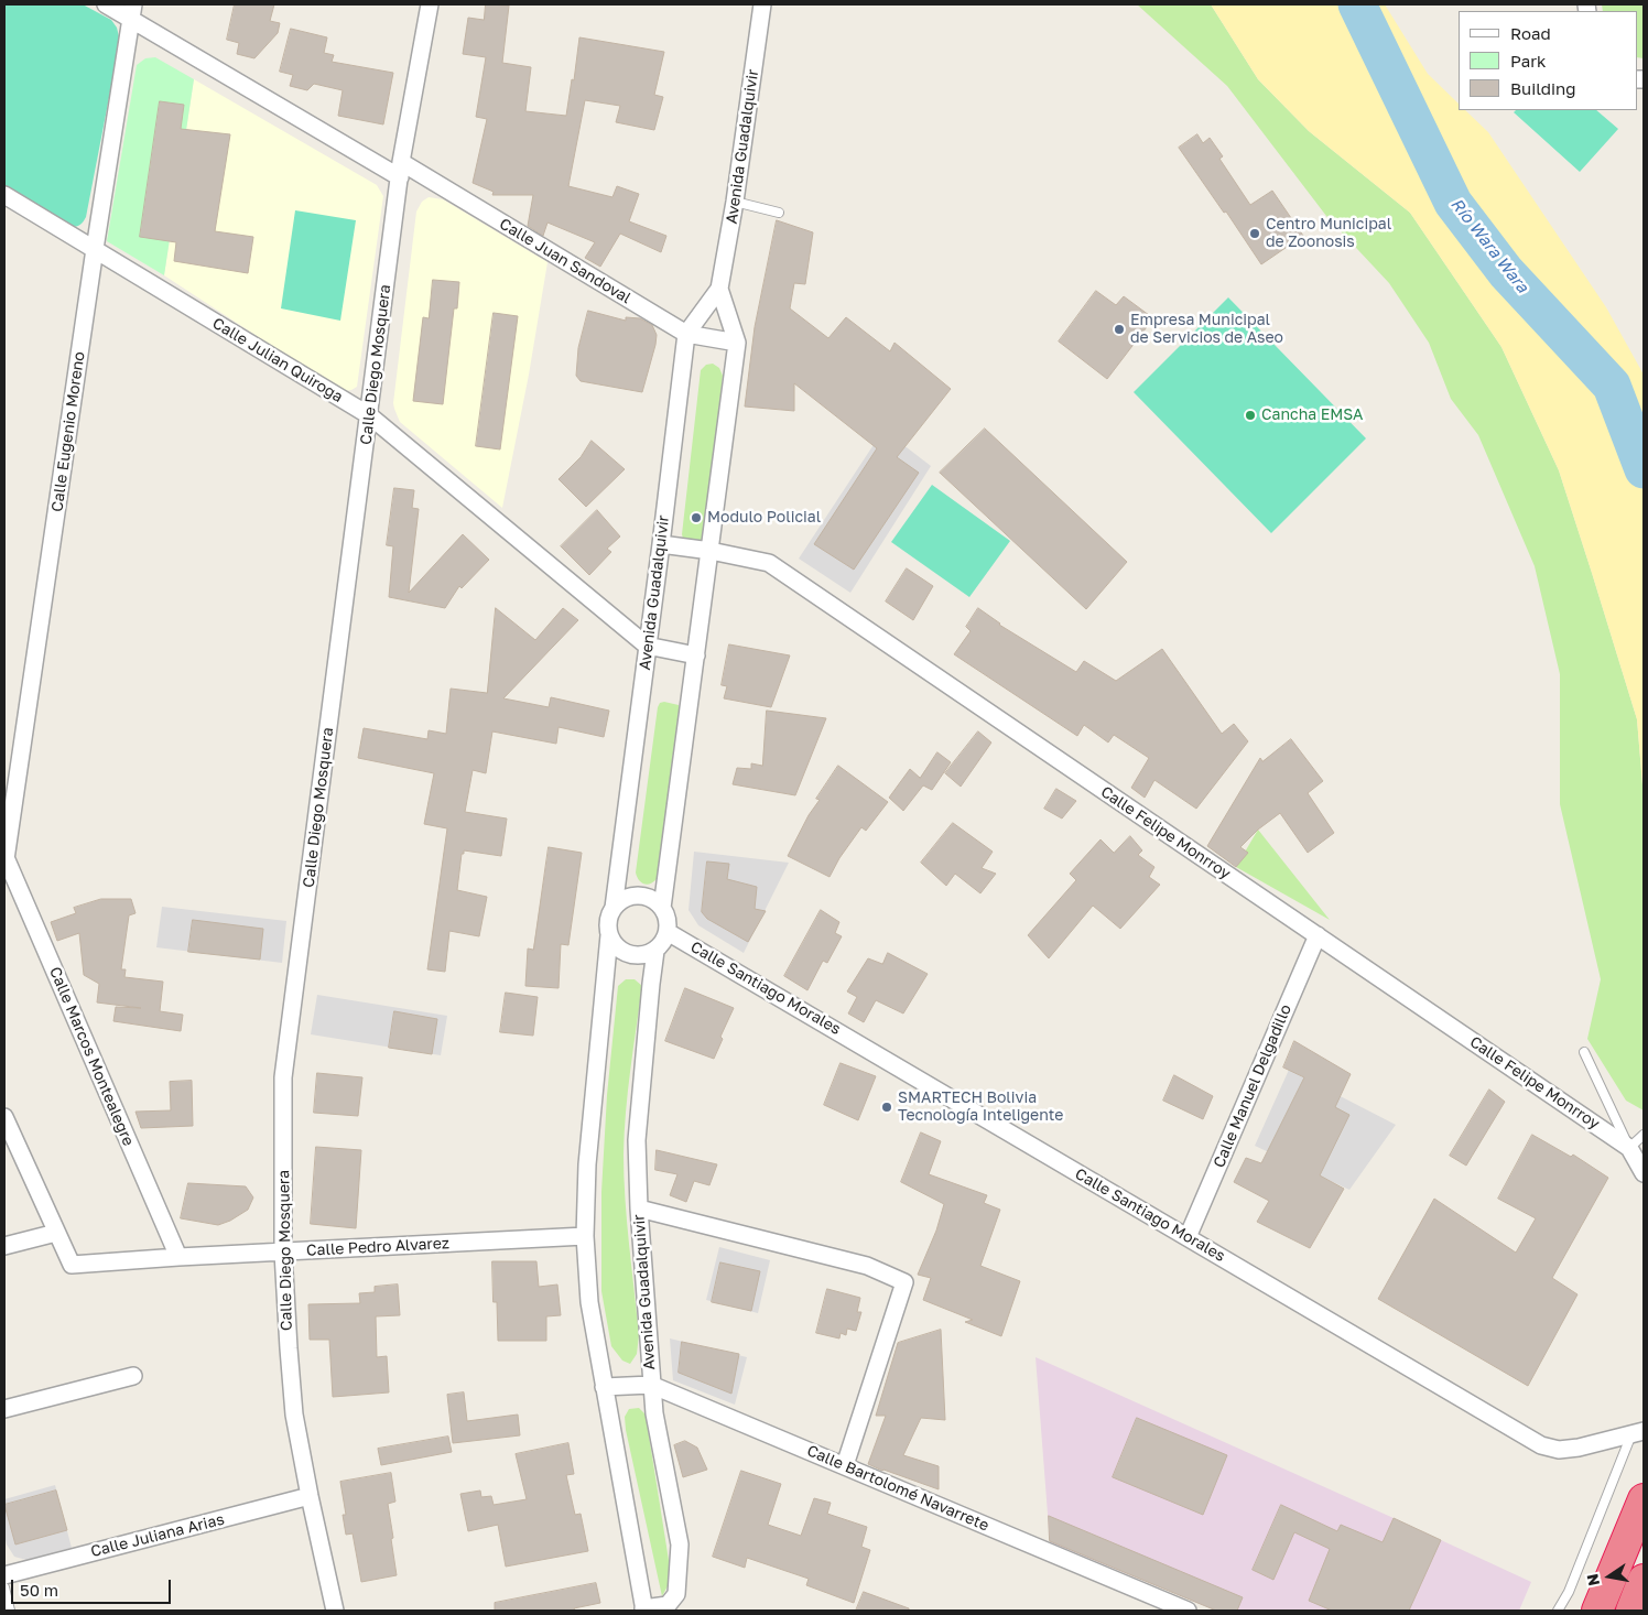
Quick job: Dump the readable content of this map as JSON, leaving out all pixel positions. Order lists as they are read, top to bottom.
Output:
{
  "streets": {
    "street": [
      "Avenida Guadalquivir",
      "Calle Juan Sandoval",
      "Calle Julian Quiroga",
      "Calle Diego Mosquera",
      "Calle Eugenio Moreno",
      "Calle Felipe Monrroy",
      "Calle Santiago Morales",
      "Calle Marcos Montealegre",
      "Calle Manuel Delgadillo",
      "Calle Pedro Alvarez",
      "Calle Bartolomé Navarrete",
      "Calle Juliana Arias"
    ]
  },
  "crossings": [
    ["Avenida Guadalquivir", "Calle Juan Sandoval"],
    ["Avenida Guadalquivir", "Calle Julian Quiroga"],
    ["Avenida Guadalquivir", "Calle Felipe Monrroy"],
    ["Avenida Guadalquivir", "Calle Santiago Morales"],
    ["Avenida Guadalquivir", "Calle Pedro Alvarez"],
    ["Avenida Guadalquivir", "Calle Bartolomé Navarrete"],
    ["Calle Juan Sandoval", "Calle Diego Mosquera"],
    ["Calle Juan Sandoval", "Calle Eugenio Moreno"],
    ["Calle Julian Quiroga", "Calle Diego Mosquera"],
    ["Calle Julian Quiroga", "Calle Eugenio Moreno"],
    ["Calle Diego Mosquera", "Calle Pedro Alvarez"],
    ["Calle Diego Mosquera", "Calle Juliana Arias"],
    ["Calle Eugenio Moreno", "Calle Marcos Montealegre"],
    ["Calle Felipe Monrroy", "Calle Manuel Delgadillo"],
    ["Calle Santiago Morales", "Calle Manuel Delgadillo"],
    ["Calle Marcos Montealegre", "Calle Pedro Alvarez"]
  ],
  "water": ["Río Wara Wara"],
  "places": [
    "Centro Municipal de Zoonosis",
    "Empresa Municipal de Servicios de Aseo",
    "Cancha EMSA",
    "Modulo Policial",
    "SMARTECH Bolivia Tecnología Inteligente"
  ],
  "legend": ["Road", "Park", "Building"],
  "scale_bar": "50 m",
  "north": "left"
}
